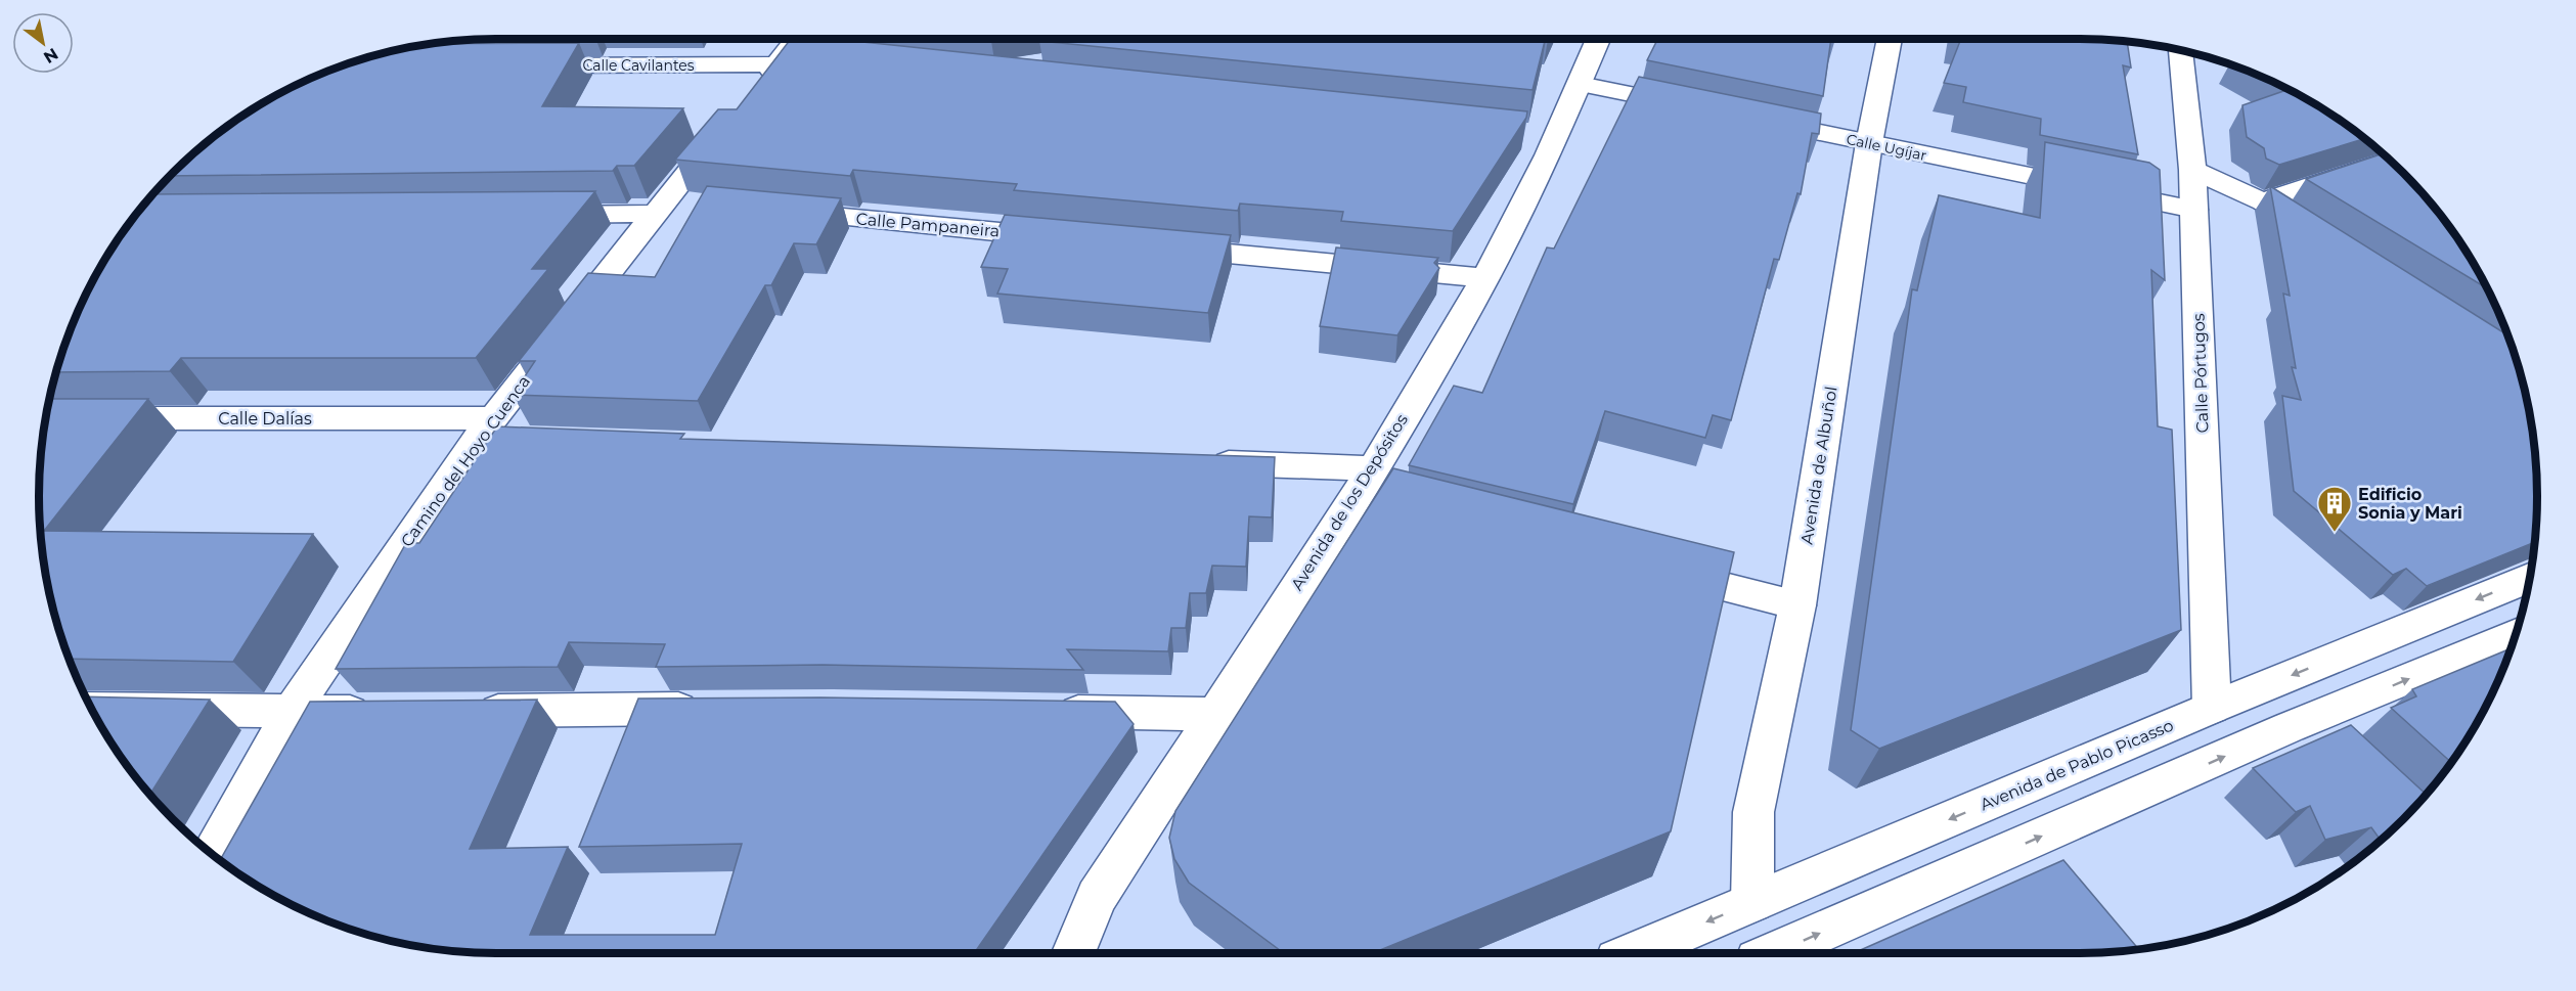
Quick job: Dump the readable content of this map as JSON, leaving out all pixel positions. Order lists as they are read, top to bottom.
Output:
{
  "streets": {
    "street": [
      "Calle Cavilantes",
      "Calle Ugíjar",
      "Calle Pampaneira",
      "Calle Pórtugos",
      "Calle Dalías",
      "Camino del Hoyo Cuenca",
      "Avenida de Albuñol",
      "Avenida de los Depósitos",
      "Avenida de Pablo Picasso"
    ]
  },
  "crossings": [
    ["Calle Ugíjar", "Calle Pórtugos"],
    ["Calle Ugíjar", "Avenida de Albuñol"],
    ["Calle Pórtugos", "Avenida de Pablo Picasso"],
    ["Calle Dalías", "Camino del Hoyo Cuenca"],
    ["Avenida de Albuñol", "Avenida de Pablo Picasso"]
  ],
  "places": {
    "building": ["Edificio Sonia y Mari"]
  },
  "north": "bottom right"
}
